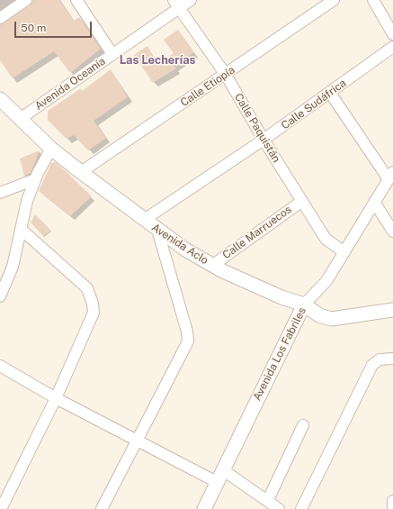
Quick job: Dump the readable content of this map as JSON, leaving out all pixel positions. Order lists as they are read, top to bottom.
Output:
{
  "streets": {
    "street": [
      "Avenida Oceanía",
      "Calle Etiopía",
      "Calle Sudáfrica",
      "Calle Paquistán",
      "Calle Marruecos",
      "Avenida Aclo",
      "Avenida Los Fabriles"
    ]
  },
  "crossings": [
    ["Avenida Oceanía", "Calle Paquistán"],
    ["Avenida Oceanía", "Avenida Aclo"],
    ["Calle Etiopía", "Calle Paquistán"],
    ["Calle Etiopía", "Avenida Aclo"],
    ["Calle Sudáfrica", "Calle Paquistán"],
    ["Calle Sudáfrica", "Avenida Aclo"],
    ["Calle Paquistán", "Calle Marruecos"],
    ["Calle Paquistán", "Avenida Los Fabriles"],
    ["Calle Marruecos", "Avenida Aclo"],
    ["Avenida Aclo", "Avenida Los Fabriles"]
  ],
  "districts": ["Las Lecherías"],
  "scale_bar": "50 m"
}
